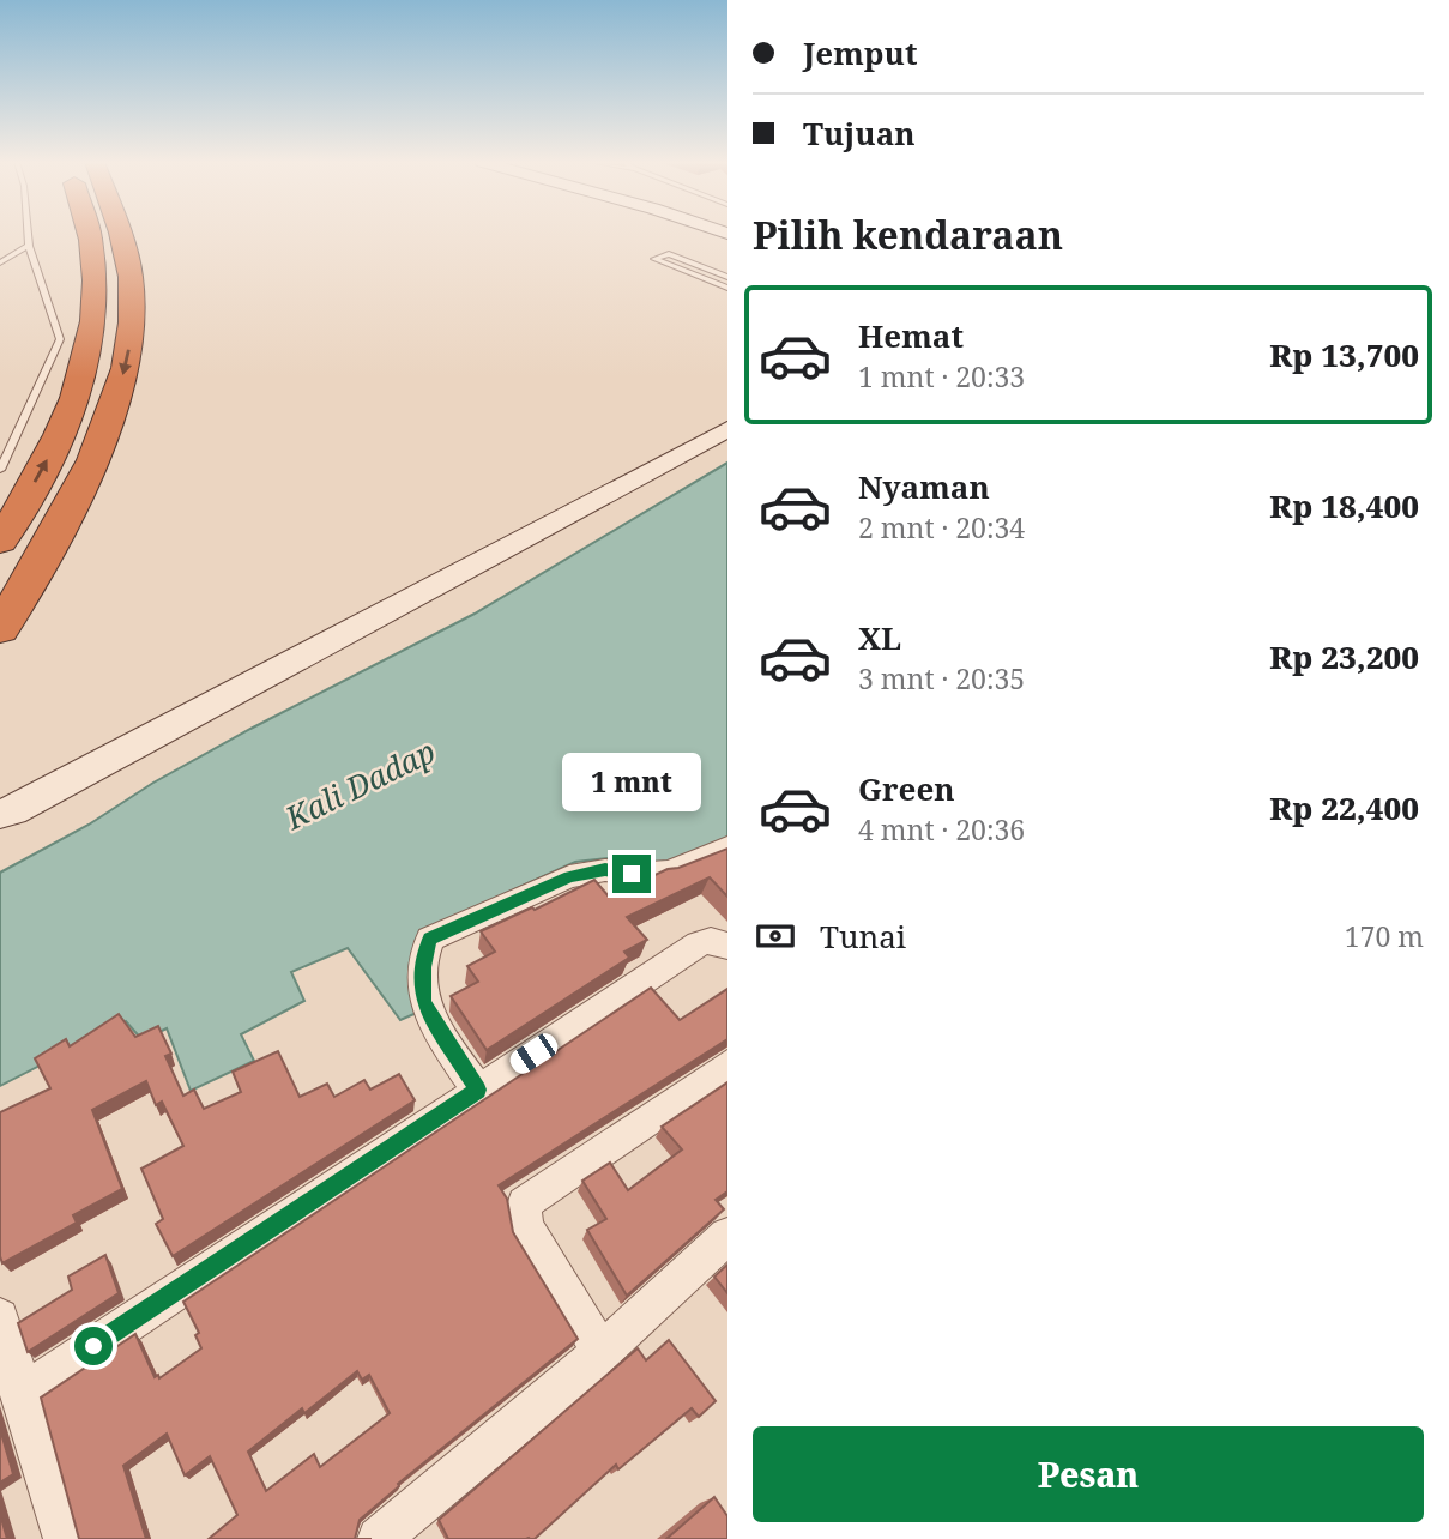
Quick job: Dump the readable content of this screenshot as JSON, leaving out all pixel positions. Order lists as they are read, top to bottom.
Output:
{
  "water": ["Kali Dadap"],
  "page": {
    "banner": ["Jemput", "Tujuan"],
    "heading": "Pilih kendaraan",
    "list": [
      {
        "name": "Hemat",
        "note": "1 mnt · 20:33",
        "value": "Rp 13,700"
      },
      {
        "name": "Nyaman",
        "note": "2 mnt · 20:34",
        "value": "Rp 18,400"
      },
      {
        "name": "XL",
        "note": "3 mnt · 20:35",
        "value": "Rp 23,200"
      },
      {
        "name": "Green",
        "note": "4 mnt · 20:36",
        "value": "Rp 22,400"
      }
    ],
    "bubble": "1 mnt",
    "pay": ["Tunai", "170 m"],
    "buttons": "Pesan"
  }
}
